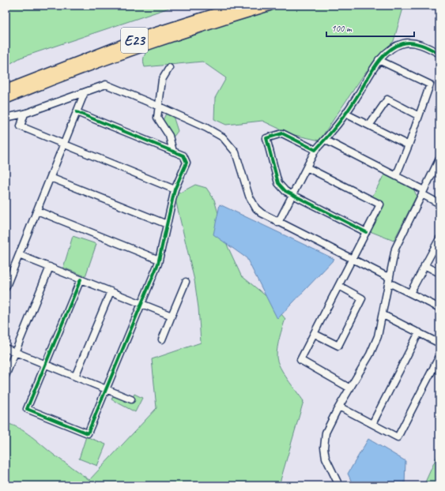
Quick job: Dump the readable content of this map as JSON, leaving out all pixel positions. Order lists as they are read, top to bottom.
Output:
{
  "streets": {
    "highway": ["E23"]
  },
  "scale_bar": "100 m"
}
